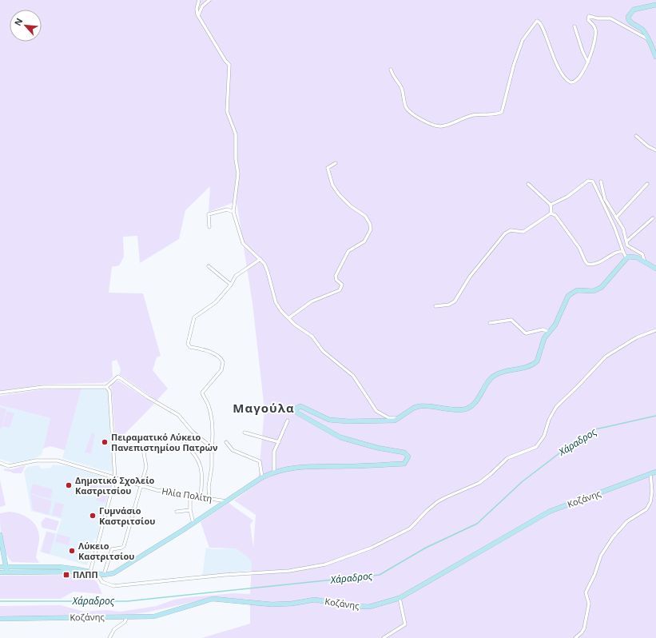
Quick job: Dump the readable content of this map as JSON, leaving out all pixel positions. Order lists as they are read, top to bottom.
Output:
{
  "streets": {
    "main road": ["Κοζάνης"],
    "street": ["Ηλία Πολίτη"]
  },
  "districts": ["Μαγούλα"],
  "water": ["Χάραδρος"],
  "places": {
    "other": [
      "Πειραματικό Λύκειο Πανεπιστημίου Πατρών",
      "Δημοτικό Σχολείο Καστριτσίου",
      "Γυμνάσιο Καστριτσίου",
      "Λύκειο Καστριτσίου"
    ],
    "transit": ["ΠΛΠΠ"]
  },
  "north": "top left"
}
